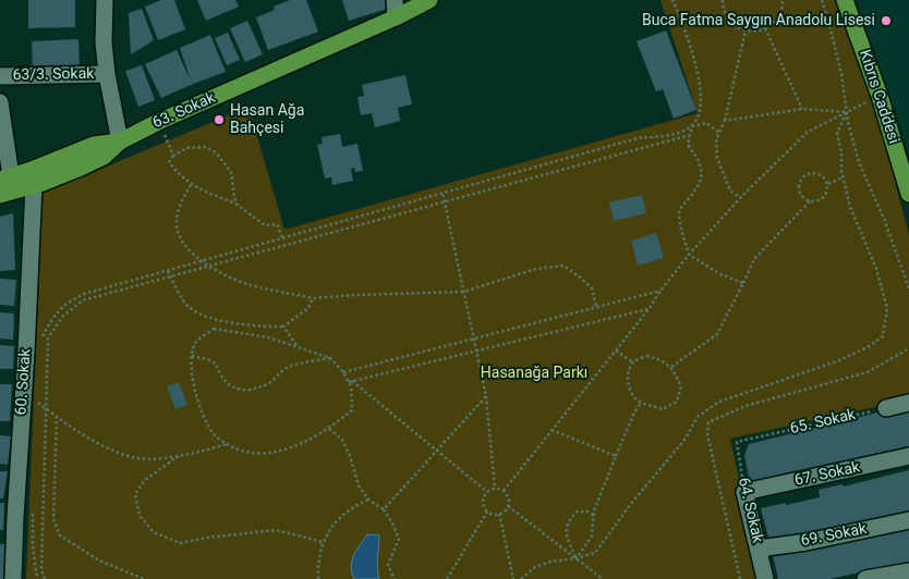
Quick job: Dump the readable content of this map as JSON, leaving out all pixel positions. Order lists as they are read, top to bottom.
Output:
{
  "streets": {
    "main road": ["Kıbrıs Caddesi", "63. Sokak"],
    "street": [
      "63/3. Sokak",
      "60. Sokak",
      "67. Sokak",
      "64. Sokak",
      "69. Sokak"
    ],
    "path": ["65. Sokak"]
  },
  "crossings": [
    ["63/3. Sokak", "63. Sokak"],
    ["63. Sokak", "60. Sokak"],
    ["65. Sokak", "64. Sokak"],
    ["67. Sokak", "64. Sokak"],
    ["64. Sokak", "69. Sokak"]
  ],
  "parks": ["Hasanağa Parkı"],
  "places": ["Buca Fatma Saygın Anadolu Lisesi", "Hasan Ağa Bahçesi"]
}
